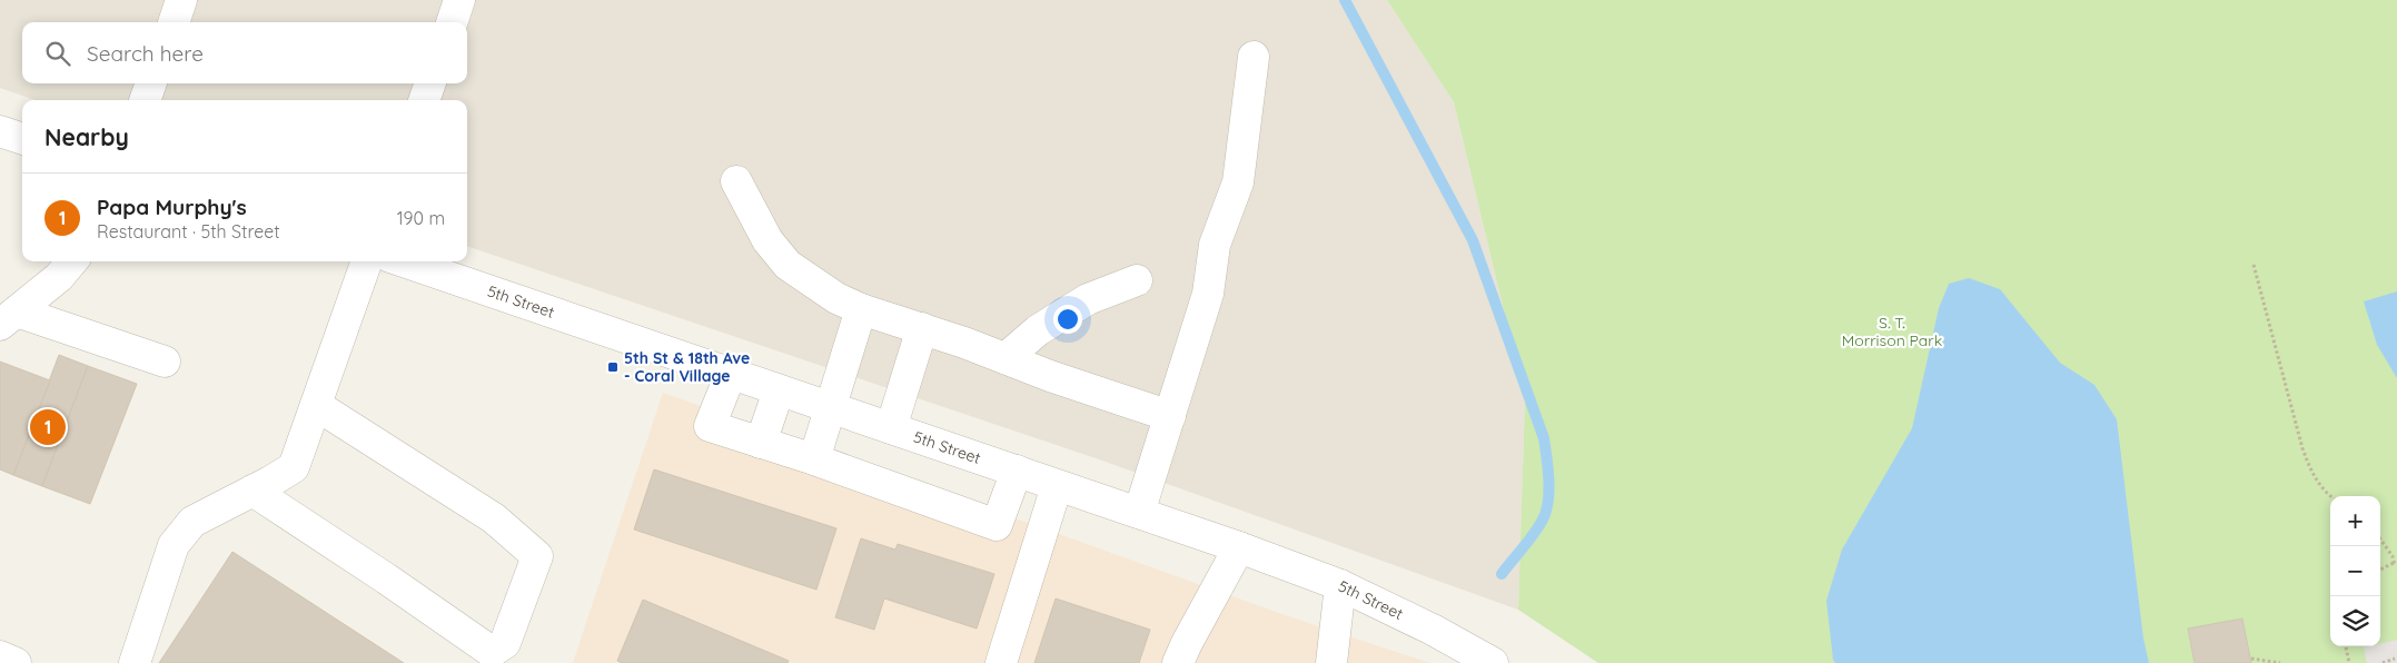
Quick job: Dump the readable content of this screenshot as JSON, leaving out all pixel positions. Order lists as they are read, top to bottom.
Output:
{
  "streets": {
    "street": ["5th Street"]
  },
  "parks": ["S. T. Morrison Park"],
  "places": {
    "transit": ["5th St & 18th Ave - Coral Village"]
  },
  "page": {
    "search": "Search here",
    "heading": "Nearby",
    "list": [
      {
        "mark": "1",
        "name": "Papa Murphy's",
        "note": "Restaurant · 5th Street",
        "value": "190 m"
      }
    ],
    "pins": "1",
    "map_buttons": ["+", "−"]
  }
}
